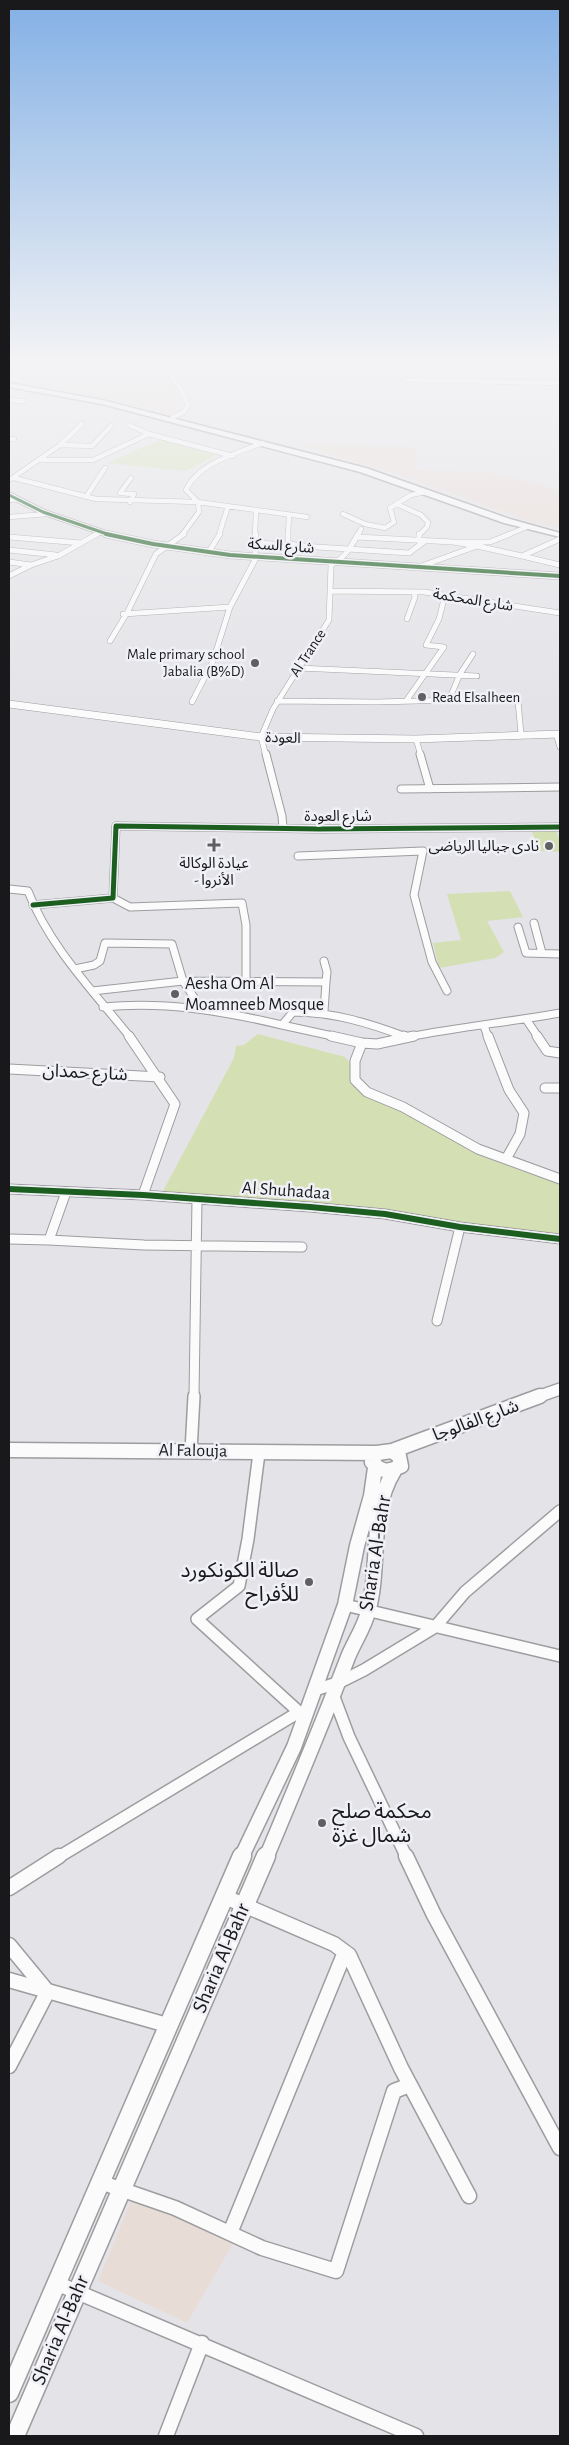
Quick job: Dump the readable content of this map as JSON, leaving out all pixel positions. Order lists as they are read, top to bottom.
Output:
{
  "streets": {
    "main road": [
      "شارع السكة",
      "العودة",
      "شارع الفالوجا",
      "Al Falouja",
      "Sharia Al-Bahr"
    ],
    "street": [
      "شارع المحكمة",
      "Al Trance",
      "شارع العودة",
      "شارع حمدان",
      "Al Shuhadaa"
    ]
  },
  "crossings": [
    ["شارع السكة", "Al Trance"],
    ["Al Trance", "العودة"],
    ["شارع الفالوجا", "Al Falouja"],
    ["شارع الفالوجا", "Sharia Al-Bahr"],
    ["Al Falouja", "Sharia Al-Bahr"]
  ],
  "places": {
    "other": [
      "Male primary school Jabalia (B%D)",
      "Read Elsalheen",
      "نادى جباليا الرياضى",
      "Aesha Om Al Moamneeb Mosque",
      "صالة الكونكورد للأفراح",
      "محكمة صلح شمال غزة"
    ],
    "health": ["عيادة الوكالة - الأنروا"]
  }
}
